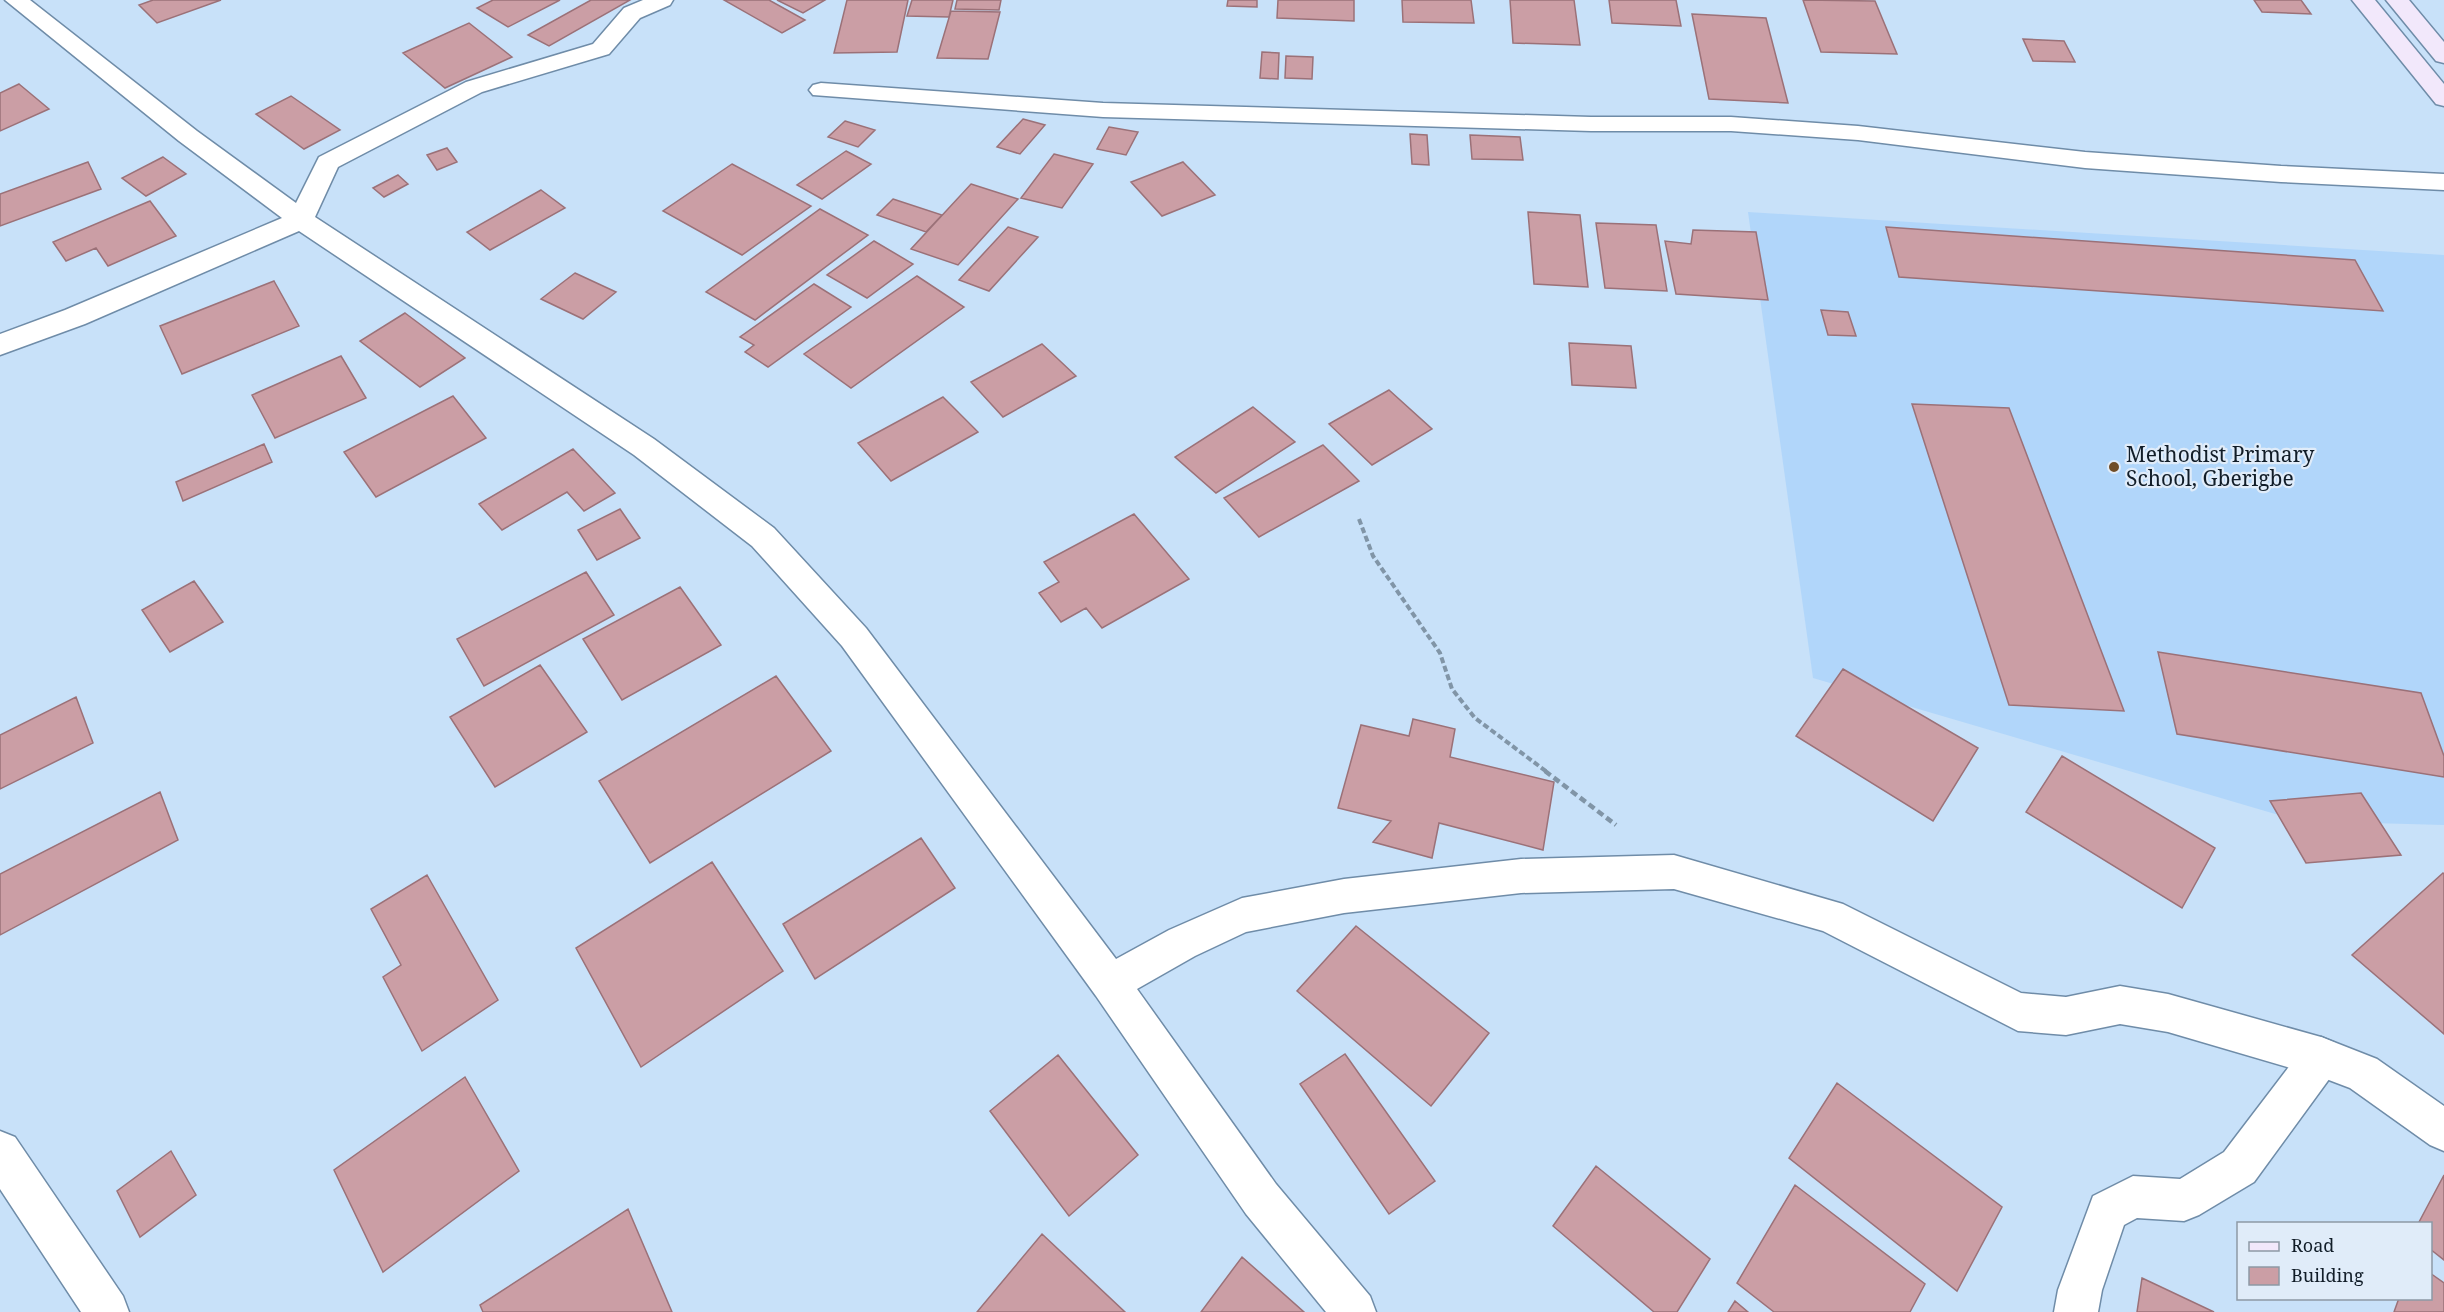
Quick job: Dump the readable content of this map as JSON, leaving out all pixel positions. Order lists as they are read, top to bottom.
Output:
{
  "places": ["Methodist Primary School, Gberigbe"],
  "legend": ["Road", "Building"]
}
